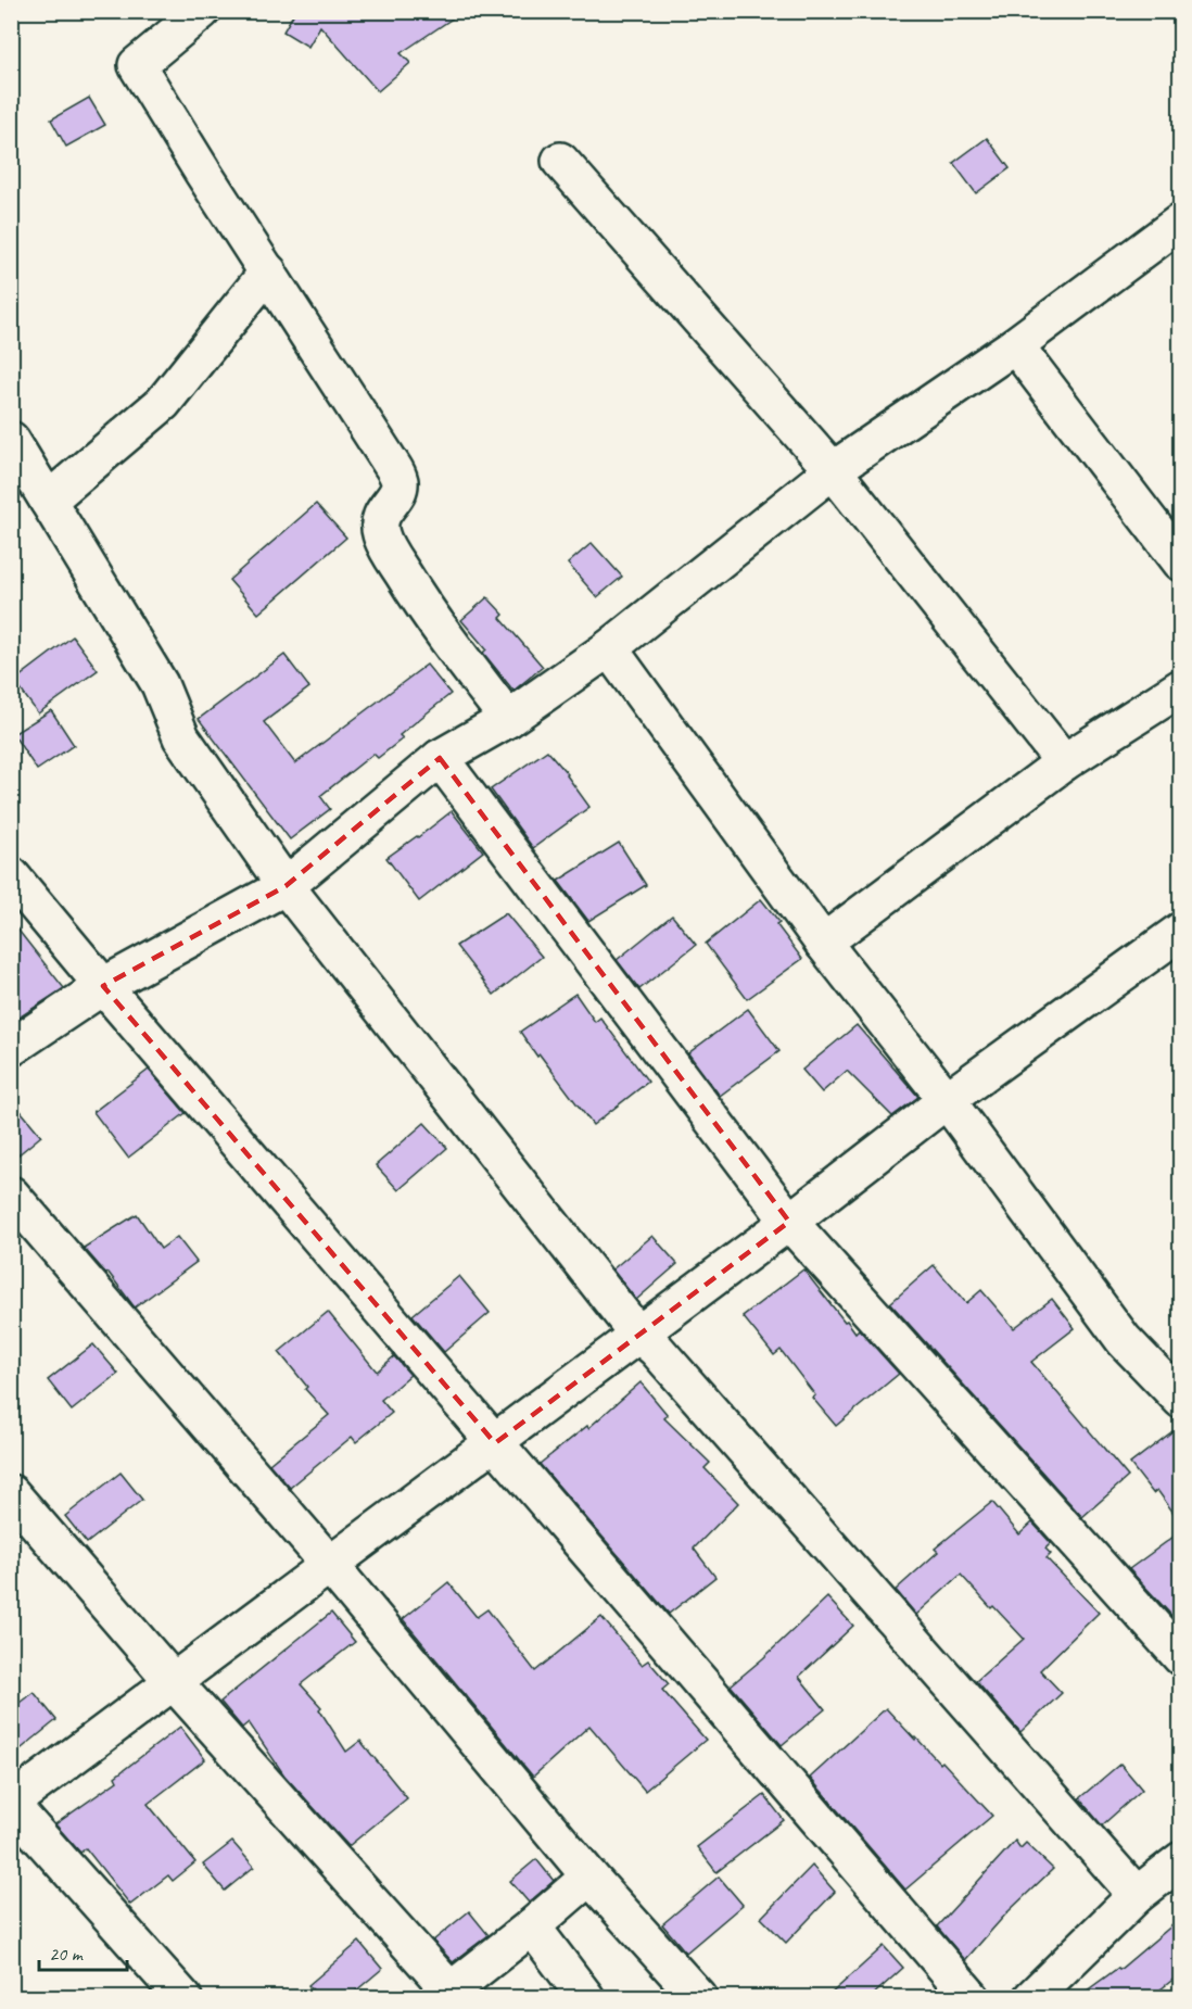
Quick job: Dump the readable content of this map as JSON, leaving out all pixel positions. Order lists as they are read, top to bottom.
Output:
{
  "scale_bar": "20 m"
}
